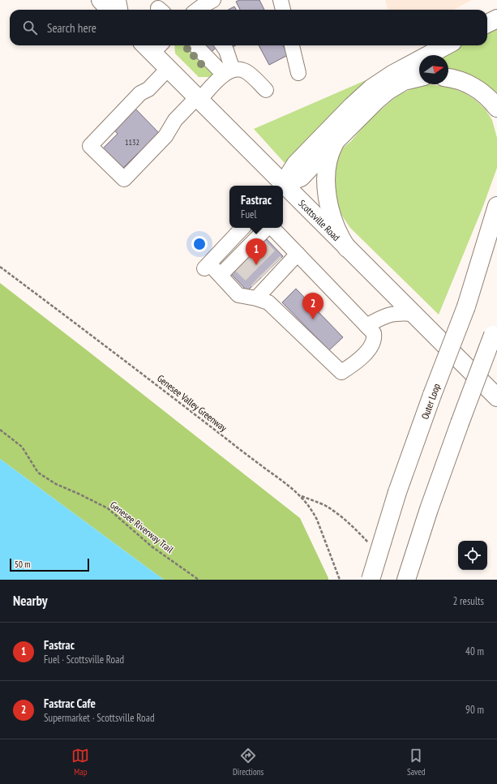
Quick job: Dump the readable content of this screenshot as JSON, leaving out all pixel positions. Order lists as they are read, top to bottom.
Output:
{
  "streets": {
    "main road": ["Scottsville Road", "Outer Loop"],
    "path": ["Genesee Valley Greenway", "Genesee Riverway Trail"]
  },
  "house_numbers": ["1132"],
  "scale_bar": "50 m",
  "north": "right",
  "page": {
    "search": "Search here",
    "popup": ["Fastrac", "Fuel"],
    "pins": ["1", "2"],
    "scale": "50 m",
    "heading": ["Nearby", "2 results"],
    "list": [
      {
        "mark": "1",
        "name": "Fastrac",
        "note": "Fuel · Scottsville Road",
        "value": "40 m"
      },
      {
        "mark": "2",
        "name": "Fastrac Cafe",
        "note": "Supermarket · Scottsville Road",
        "value": "90 m"
      }
    ],
    "nav": ["Map", "Directions", "Saved"]
  }
}
